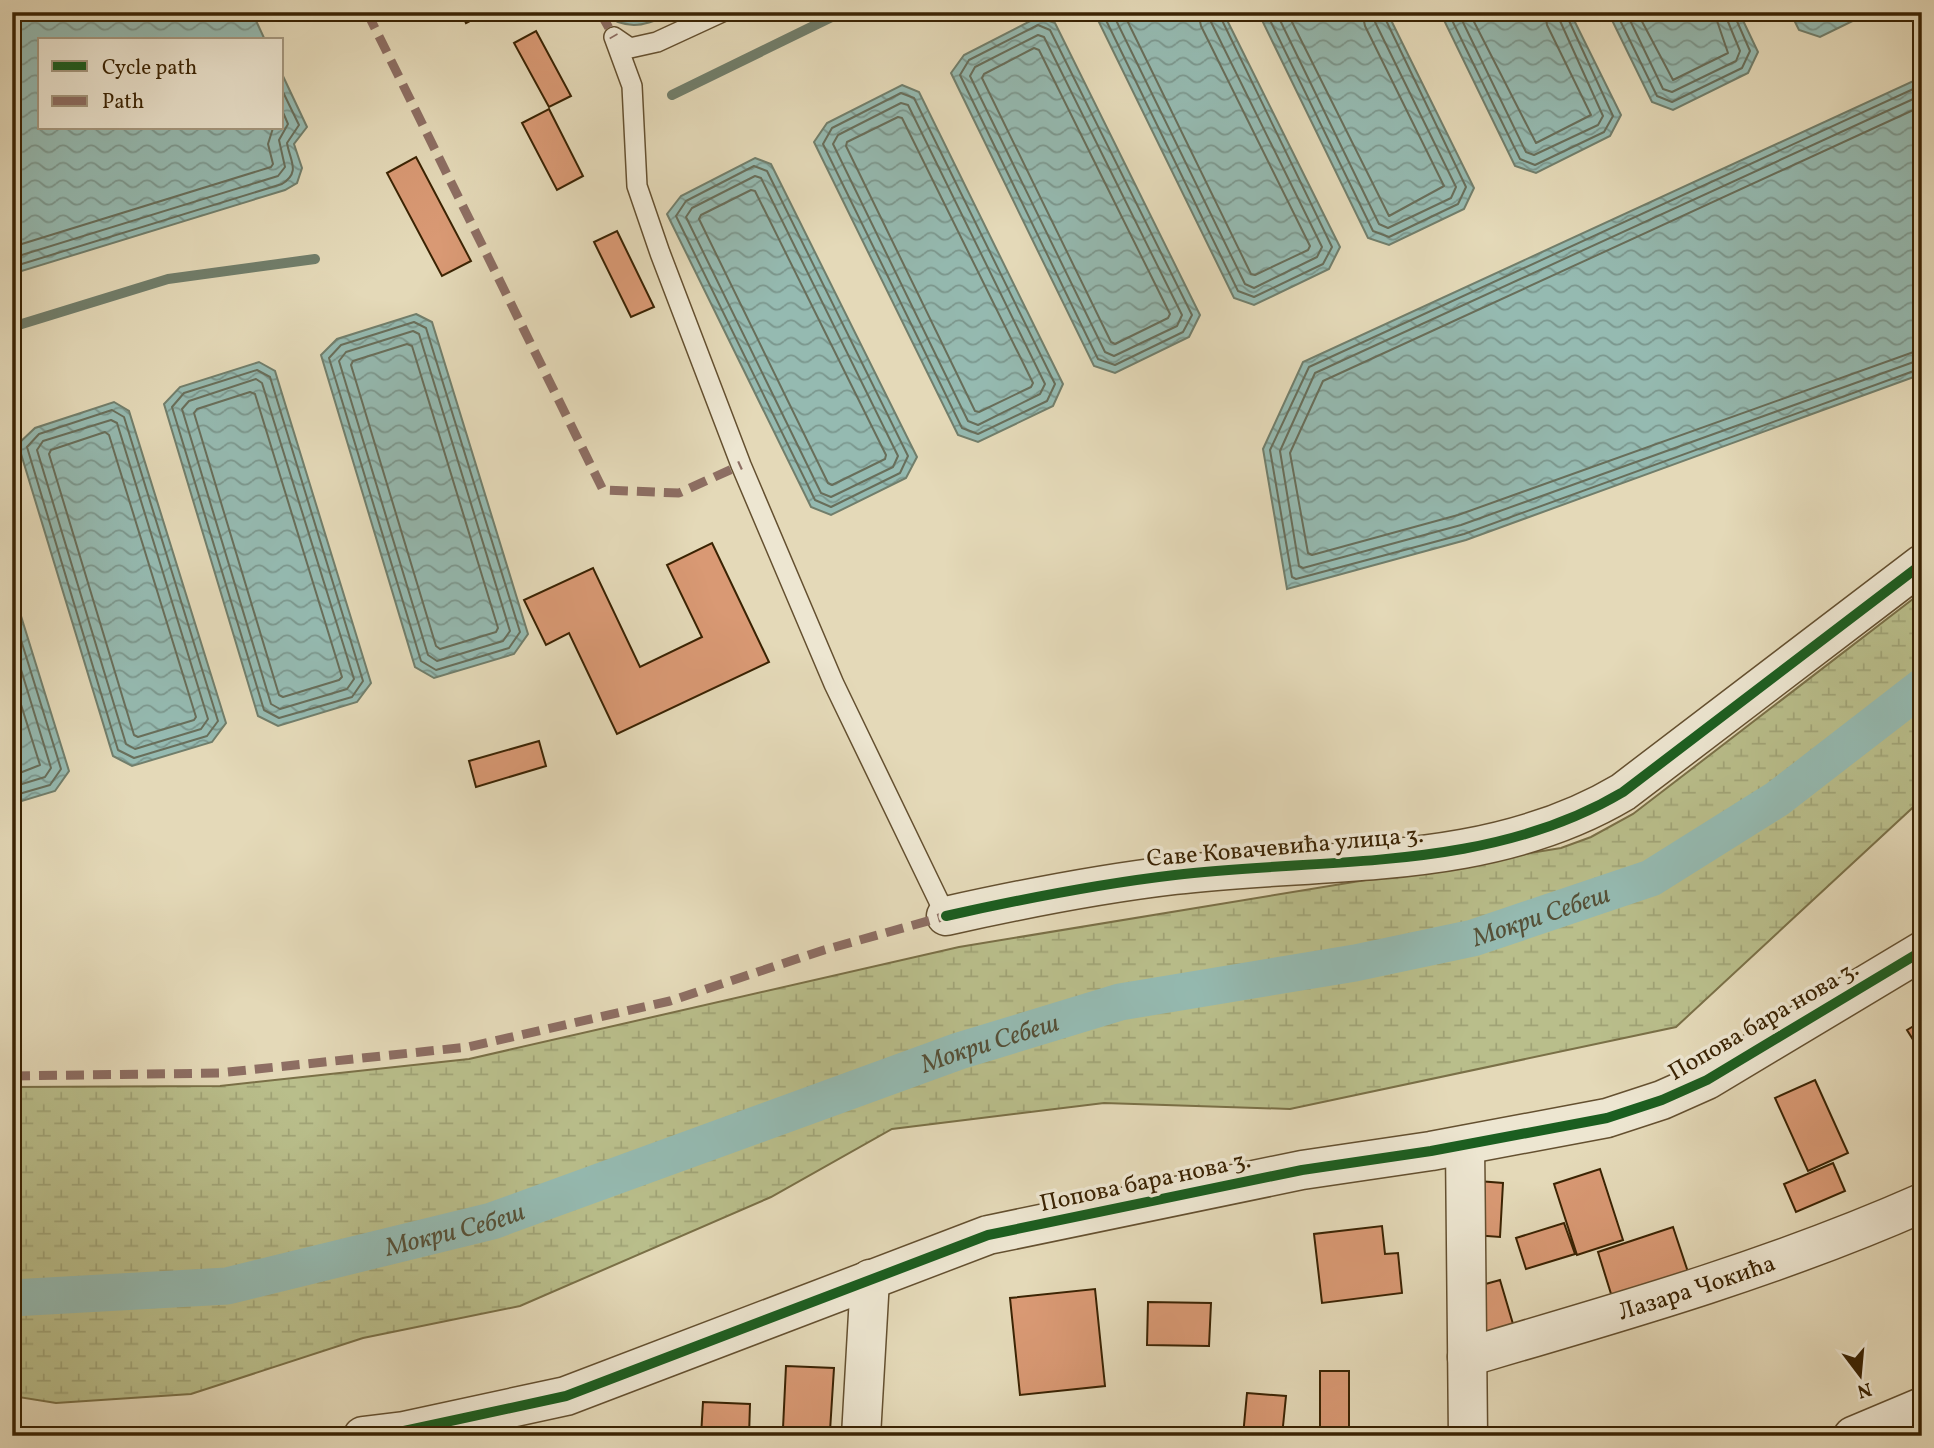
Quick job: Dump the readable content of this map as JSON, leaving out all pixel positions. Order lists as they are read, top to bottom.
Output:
{
  "streets": {
    "street": ["Саве Ковачевића улица 3.", "Попова бара нова 3.", "Лазара Чокића"]
  },
  "water": ["Мокри Себеш"],
  "legend": ["Cycle path", "Path"],
  "north": "bottom"
}
